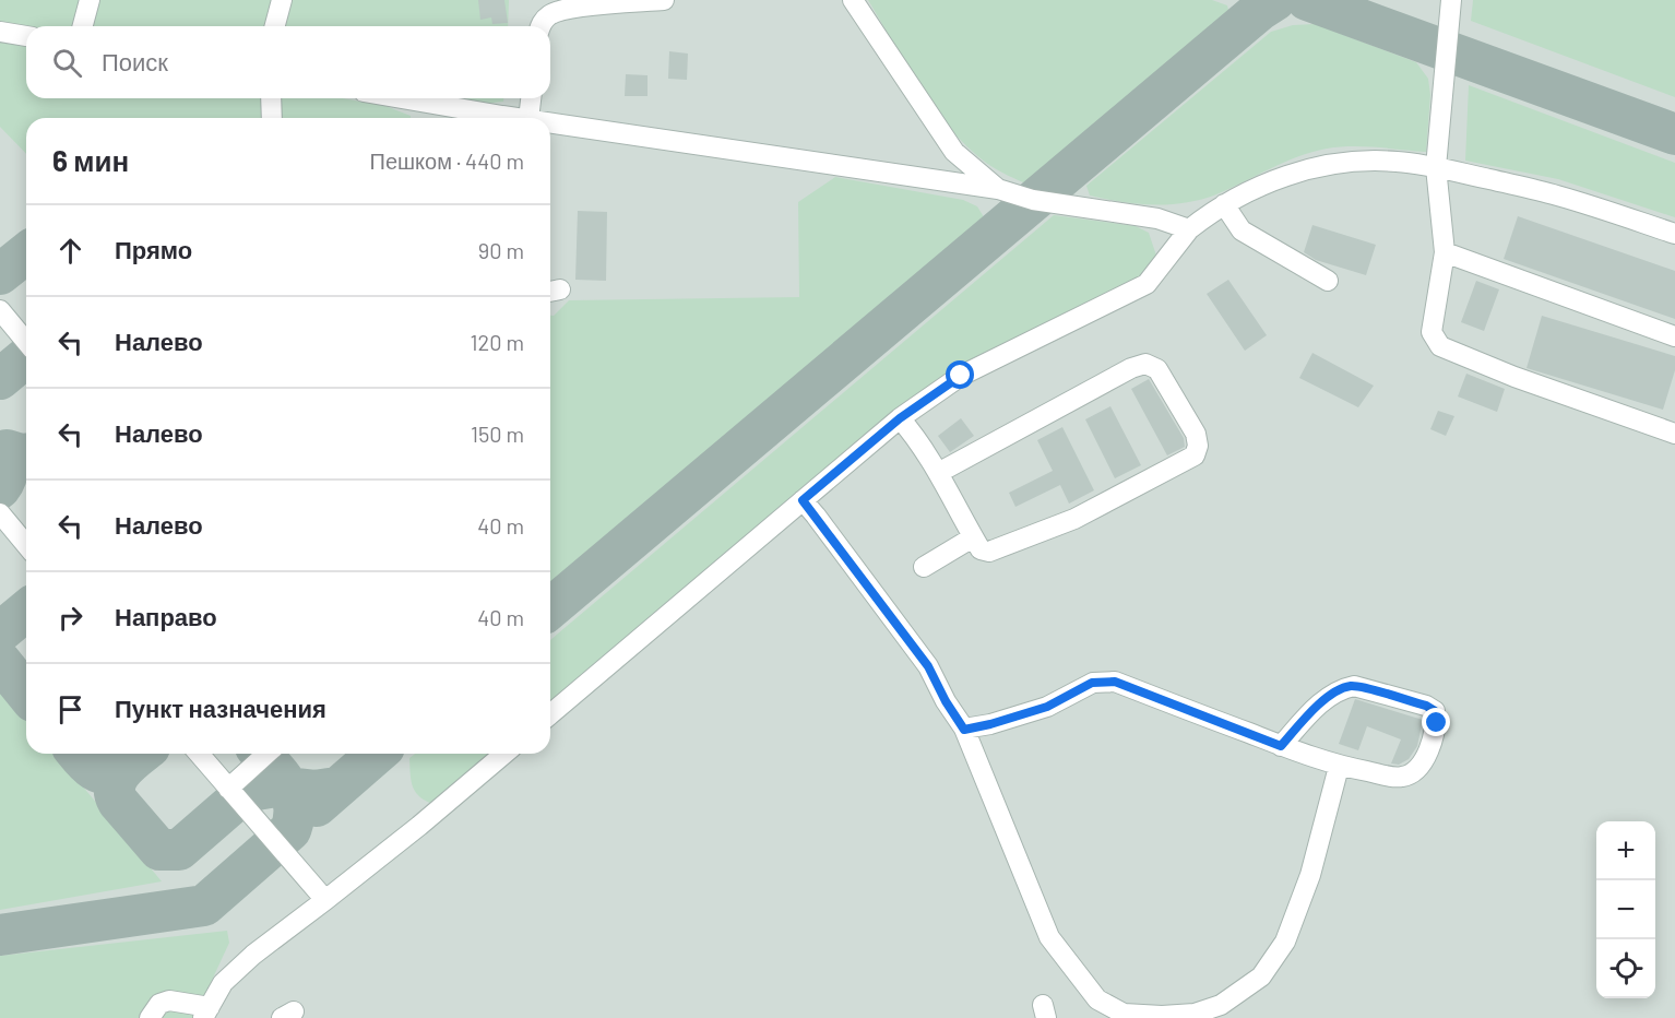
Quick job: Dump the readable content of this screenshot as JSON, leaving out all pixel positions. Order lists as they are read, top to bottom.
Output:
{
  "page": {
    "search": "Поиск",
    "heading": ["6 мин", "Пешком · 440 m"],
    "list": [
      ["Прямо", "90 m"],
      ["Налево", "120 m"],
      ["Налево", "150 m"],
      ["Налево", "40 m"],
      ["Направо", "40 m"],
      "Пункт назначения"
    ],
    "map_buttons": ["+", "−"]
  }
}
